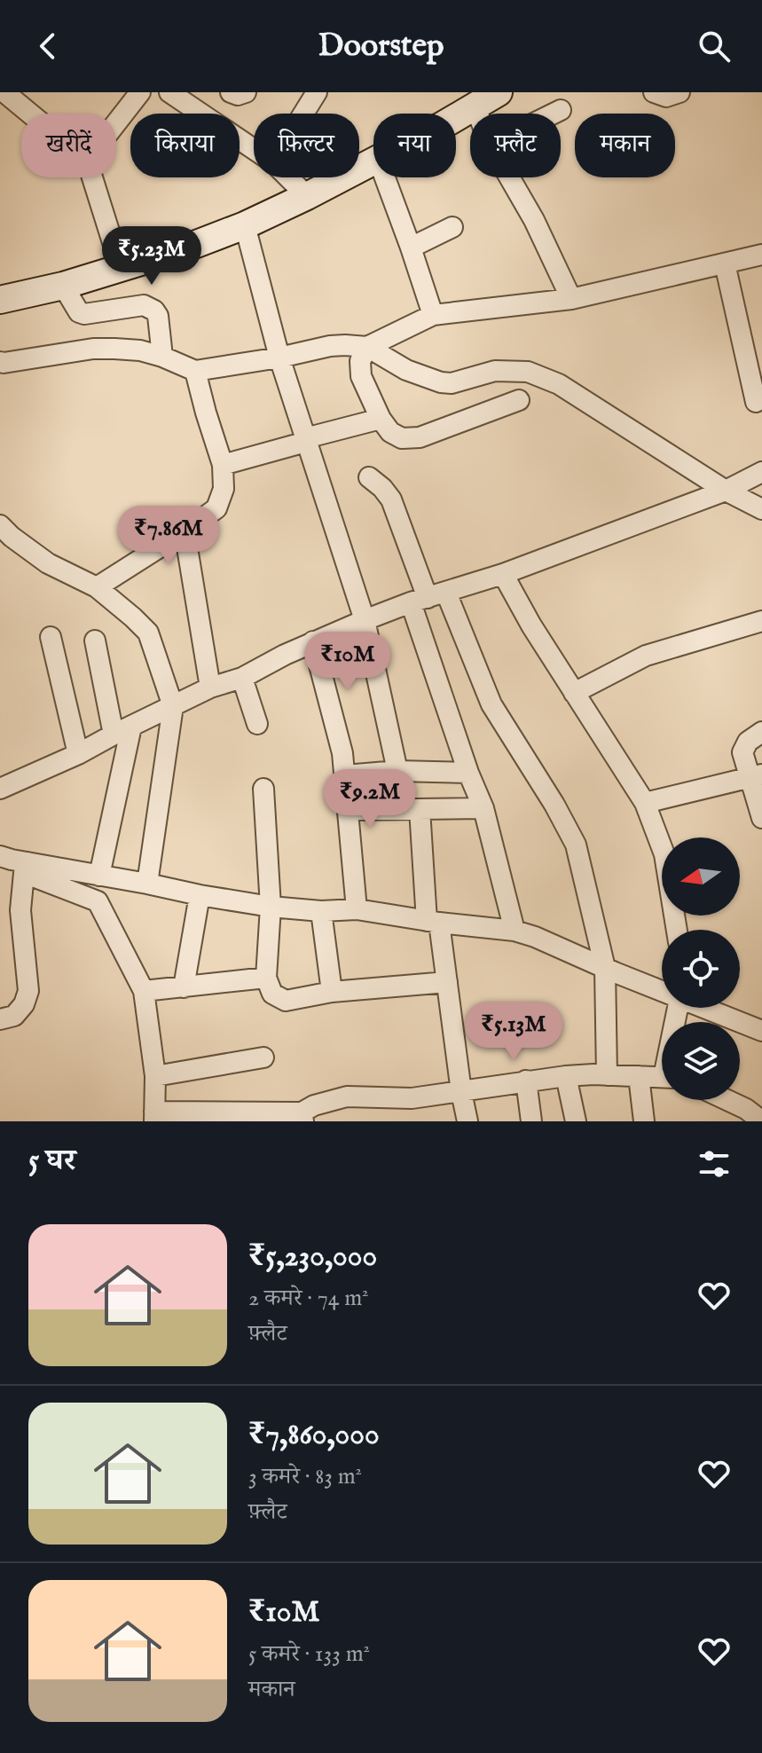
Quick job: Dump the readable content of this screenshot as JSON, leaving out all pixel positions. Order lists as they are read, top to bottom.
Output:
{
  "north": "left",
  "page": {
    "header": "Doorstep",
    "chip": [
      "खरीदें",
      "किराया",
      "फ़िल्टर",
      "नया",
      "फ़्लैट",
      "मकान"
    ],
    "price": [
      "₹5.23M",
      "₹7.86M",
      "₹10M",
      "₹9.2M",
      "₹5.13M"
    ],
    "heading": "5 घर",
    "list": [
      {
        "name": "₹5,230,000",
        "note": "2 कमरे · 74 m² · फ़्लैट"
      },
      {
        "name": "₹7,860,000",
        "note": "3 कमरे · 83 m² · फ़्लैट"
      },
      {
        "name": "₹10M",
        "note": "5 कमरे · 133 m² · मकान"
      }
    ]
  }
}
